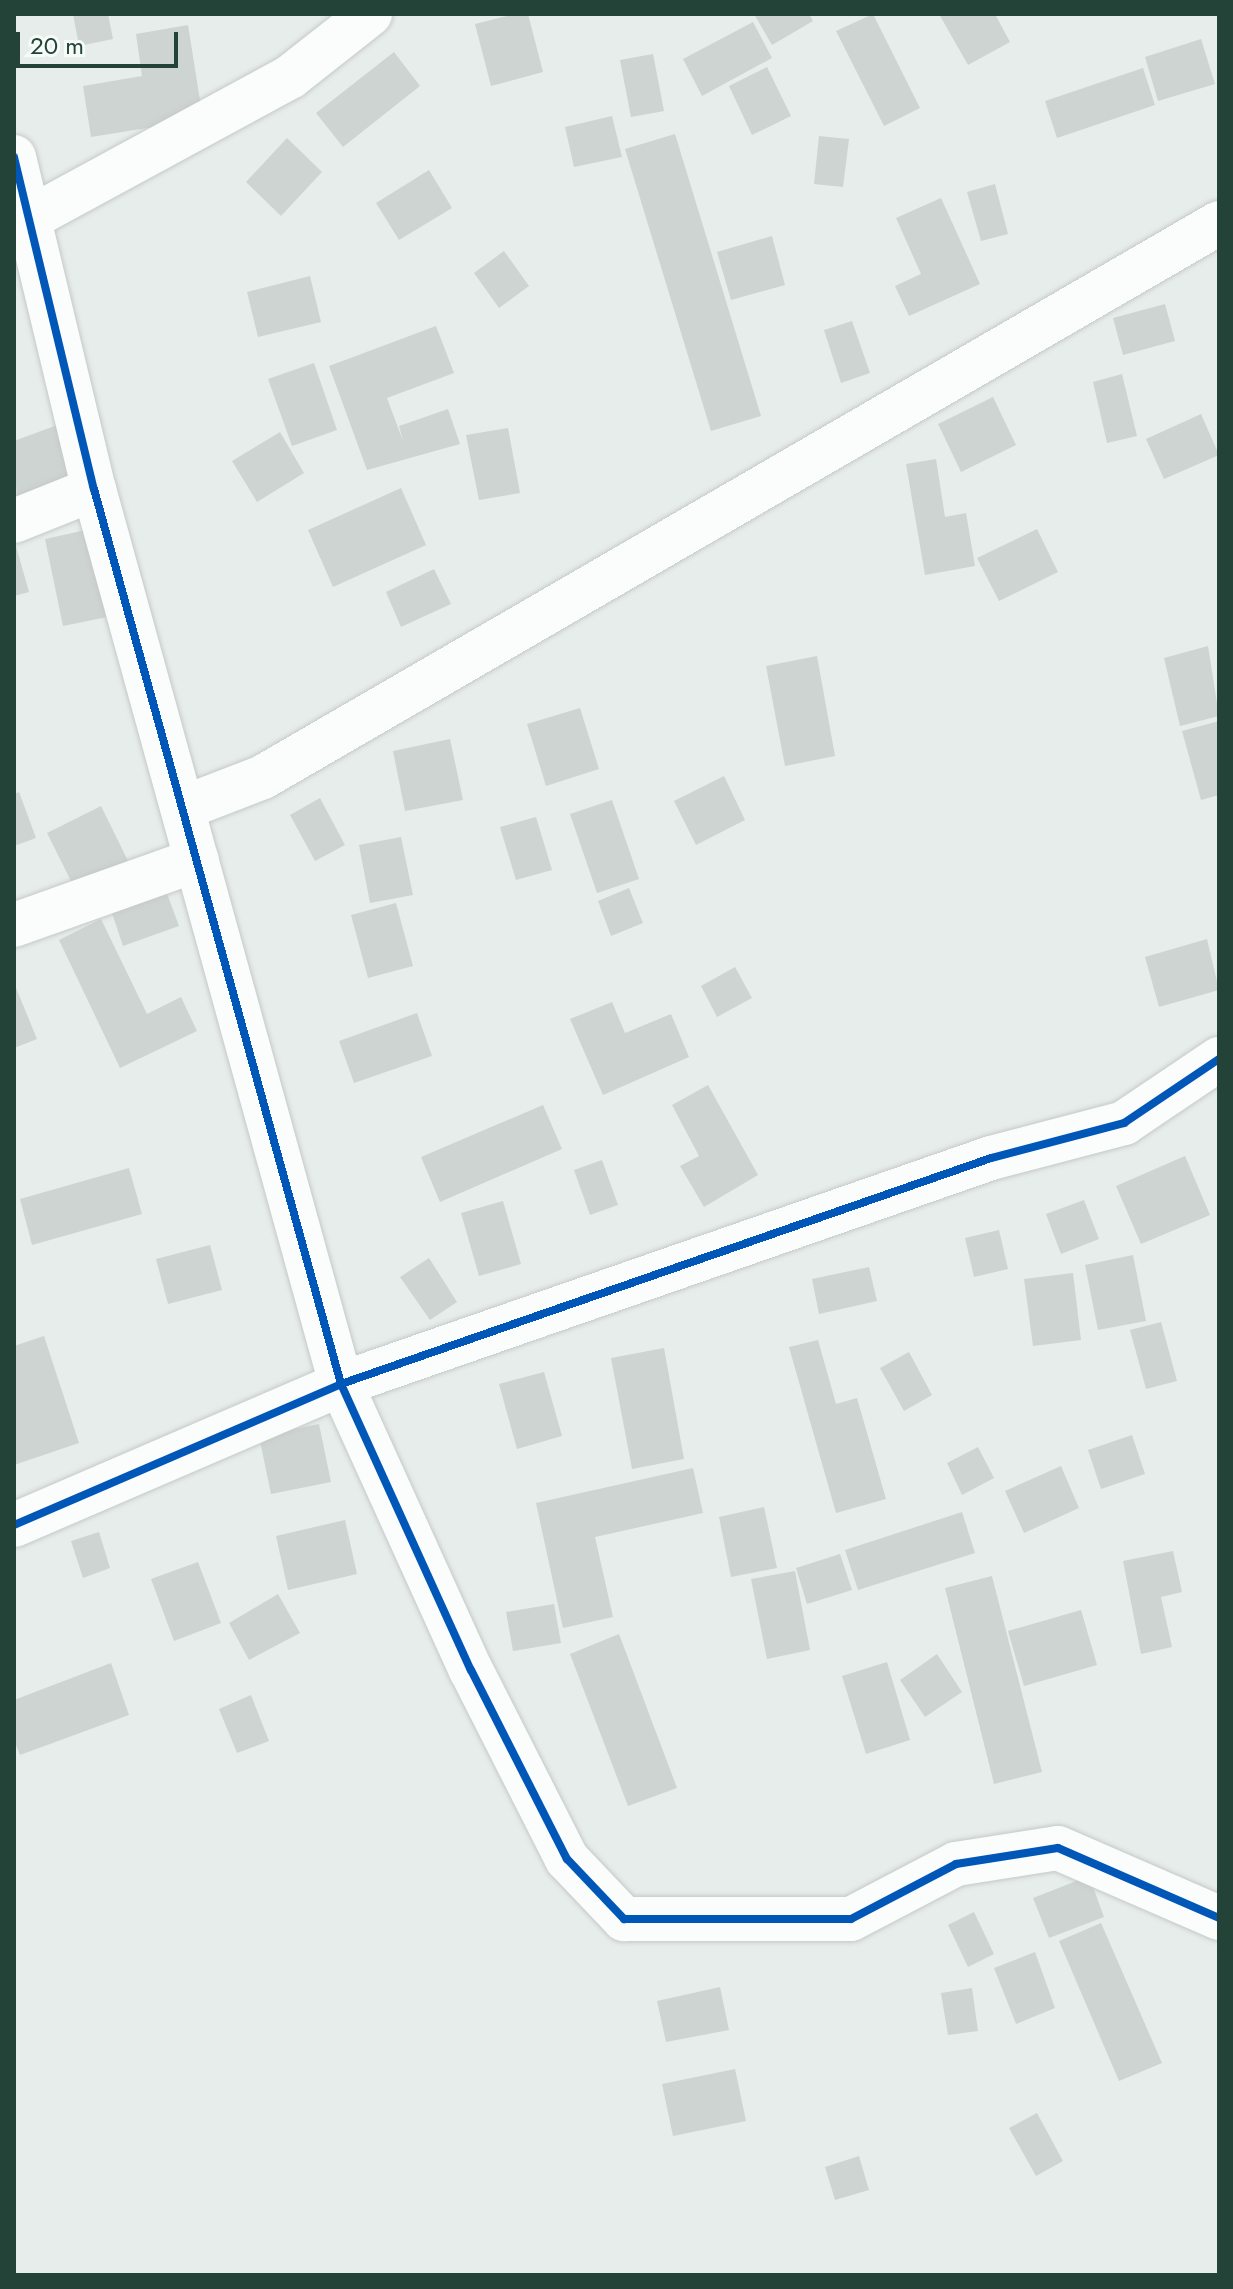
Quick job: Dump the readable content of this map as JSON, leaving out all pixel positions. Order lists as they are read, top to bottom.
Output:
{
  "scale_bar": "20 m"
}
